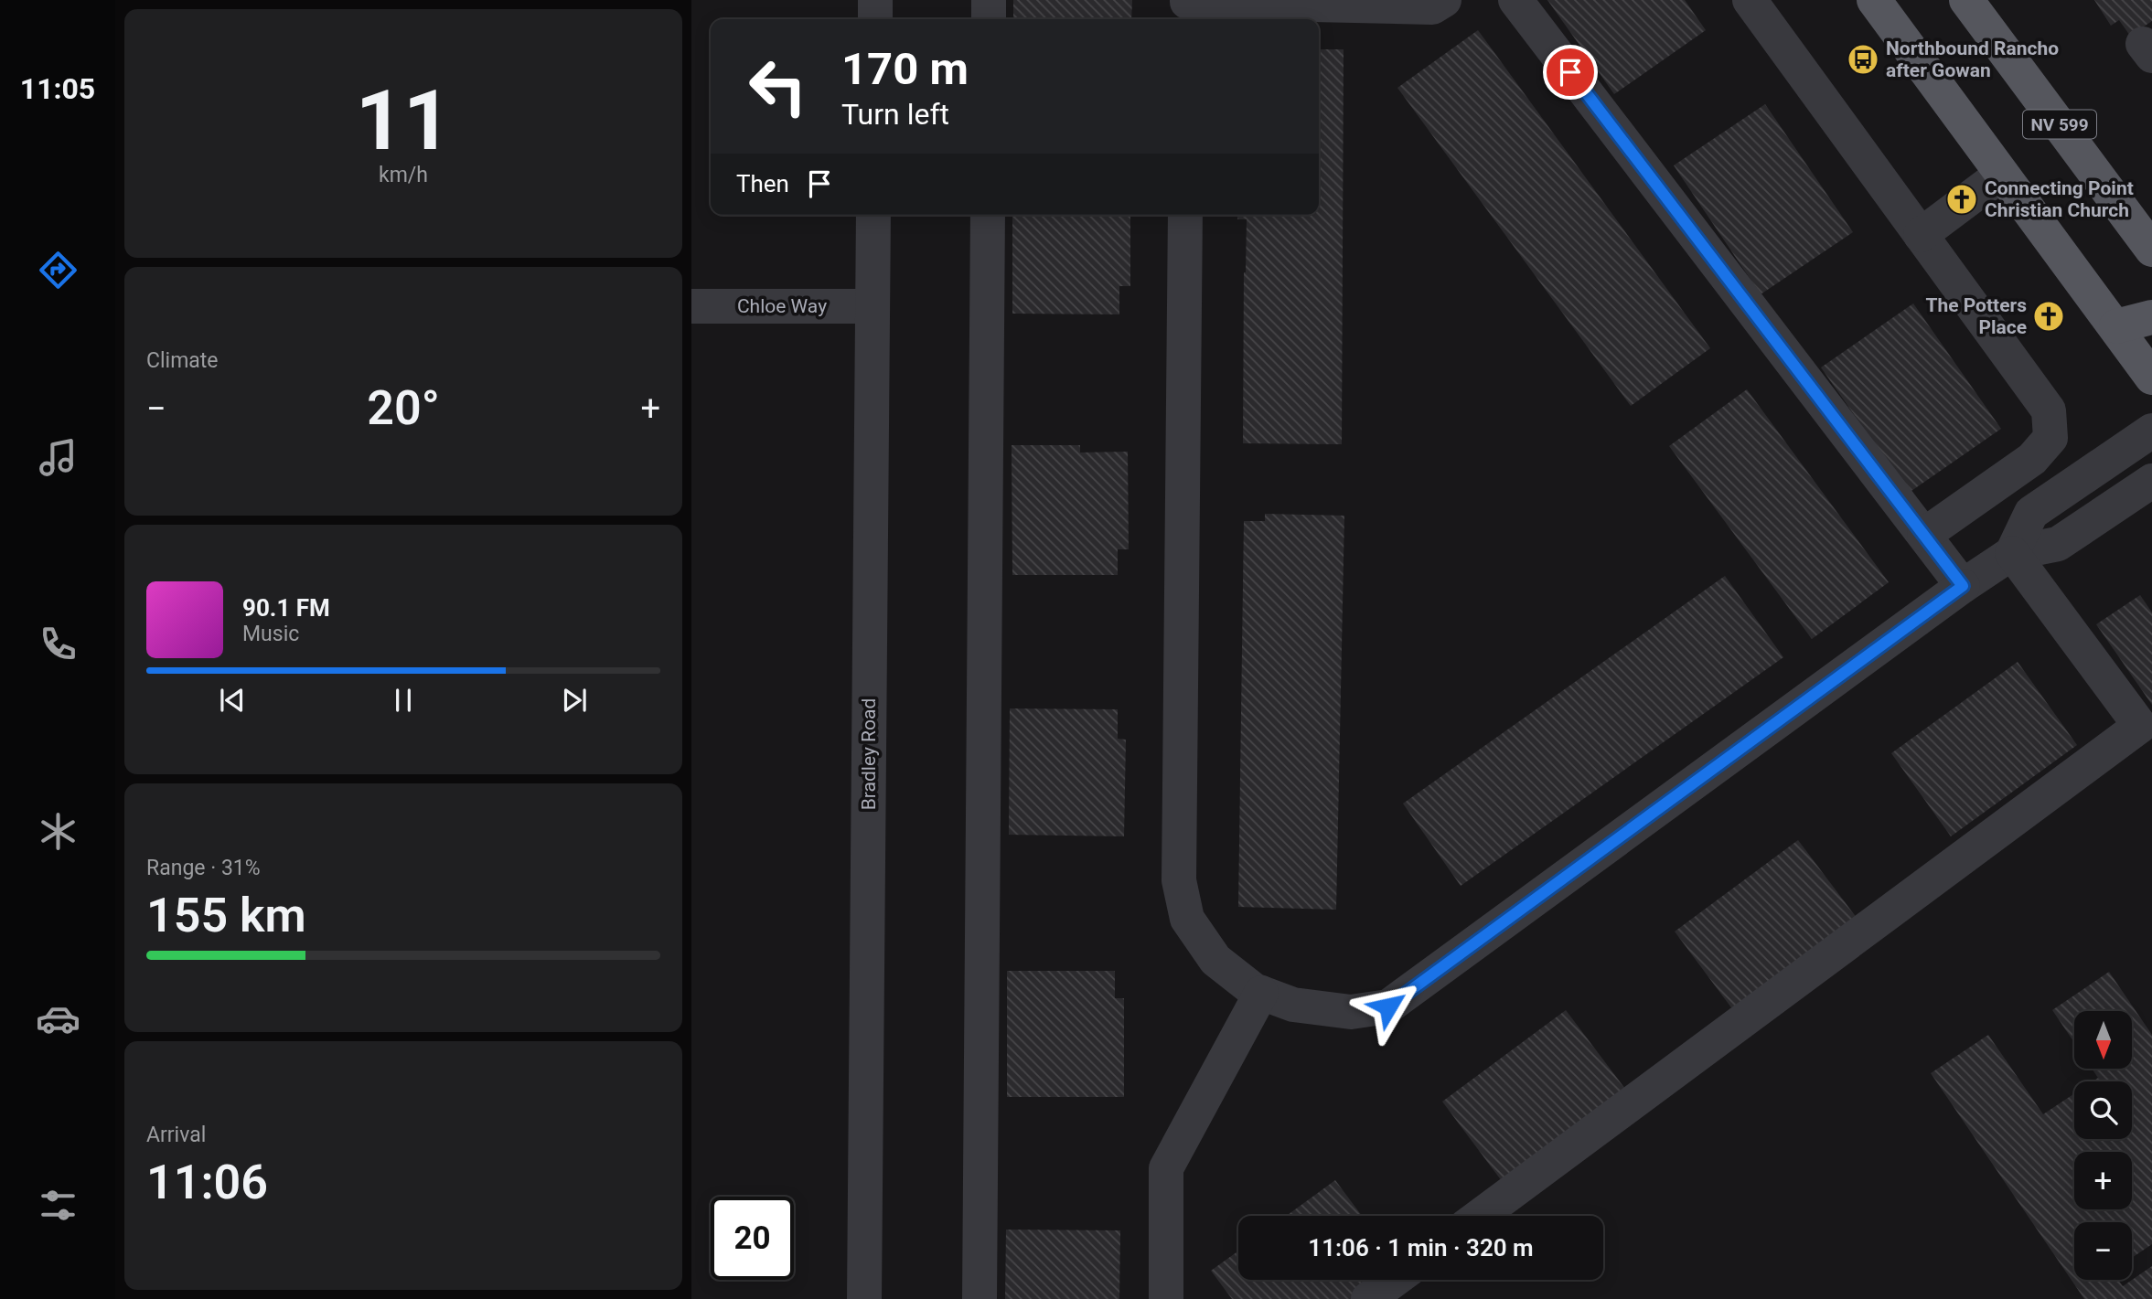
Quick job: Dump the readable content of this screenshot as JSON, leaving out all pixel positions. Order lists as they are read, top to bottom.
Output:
{
  "streets": {
    "main road": ["NV 599"],
    "street": ["Chloe Way", "Bradley Road"]
  },
  "crossings": [
    ["Chloe Way", "Bradley Road"]
  ],
  "places": {
    "bus stop": ["Northbound Rancho after Gowan"],
    "church": ["Connecting Point Christian Church", "The Potters Place"]
  },
  "north": "bottom",
  "page": {
    "tabs": "11:05",
    "tile": [
      ["11", "km/h"],
      "Climate",
      ["Range · 31%", "155 km"],
      ["Arrival", "11:06"]
    ],
    "turn": ["170 m", "Turn left"],
    "then": "Then",
    "heat": ["−", "20°", "+"],
    "song": ["90.1 FM", "Music"],
    "map_buttons": ["+", "−"],
    "limit": "20",
    "trip": "11:06 · 1 min · 320 m"
  }
}
